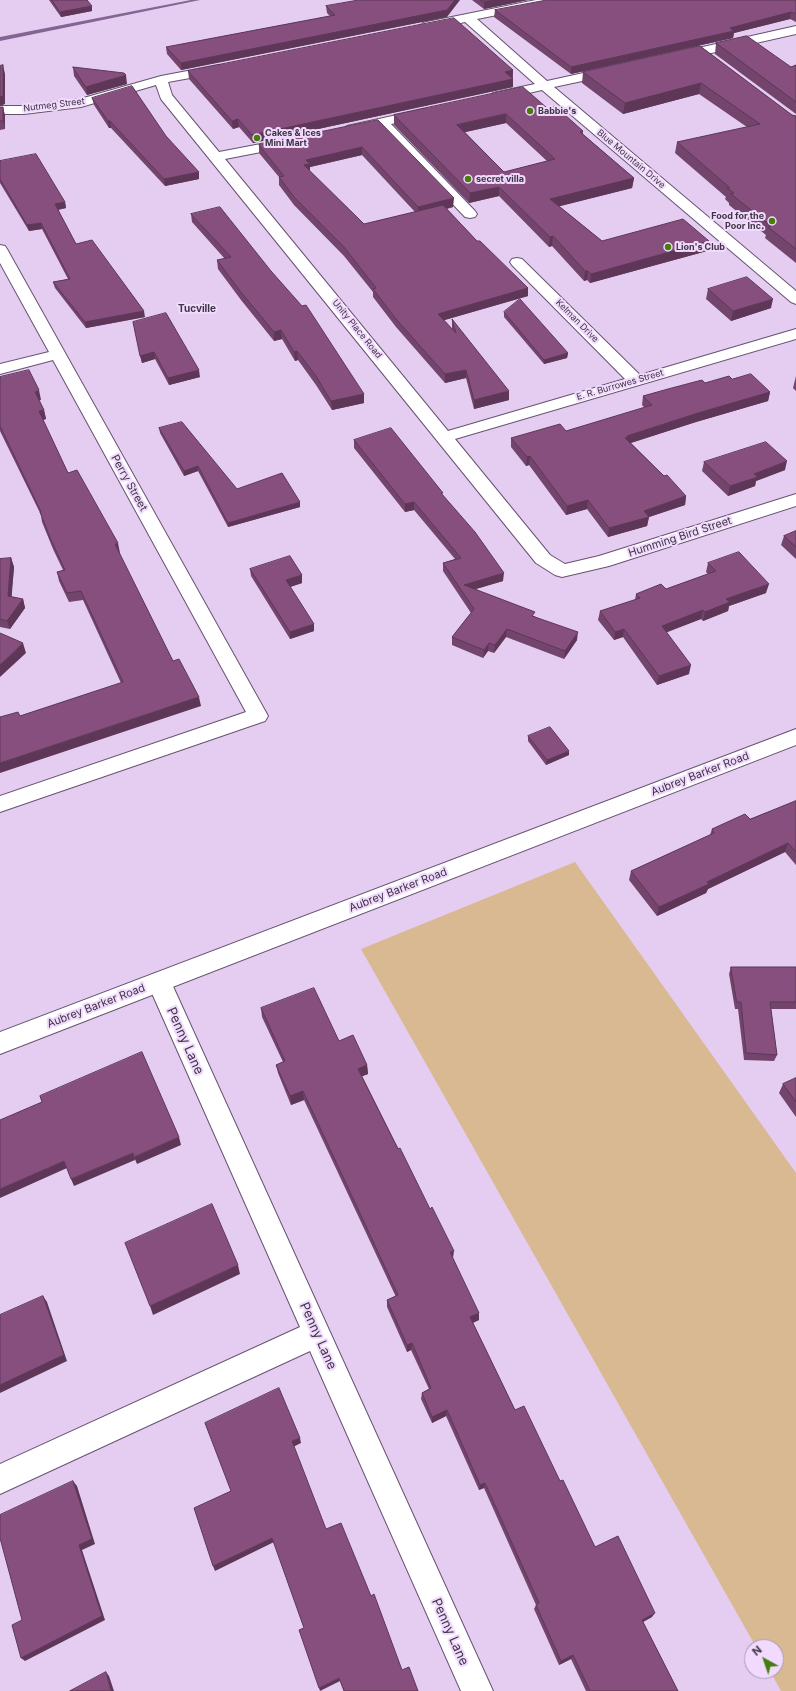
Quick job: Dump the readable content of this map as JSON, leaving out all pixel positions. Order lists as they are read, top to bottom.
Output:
{
  "streets": {
    "street": [
      "Nutmeg Street",
      "Blue Mountain Drive",
      "Kelman Drive",
      "Unity Place Road",
      "E. R. Burrowes Street",
      "Perry Street",
      "Humming Bird Street",
      "Aubrey Barker Road",
      "Penny Lane"
    ]
  },
  "crossings": [
    ["Nutmeg Street", "Unity Place Road"],
    ["Kelman Drive", "E. R. Burrowes Street"],
    ["Unity Place Road", "E. R. Burrowes Street"],
    ["Unity Place Road", "Humming Bird Street"],
    ["Aubrey Barker Road", "Penny Lane"]
  ],
  "districts": ["Tucville"],
  "places": [
    "Babbie's",
    "Cakes & Ices Mini Mart",
    "secret villa",
    "Food for the Poor Inc.",
    "Lion's Club"
  ],
  "north": "top left"
}
